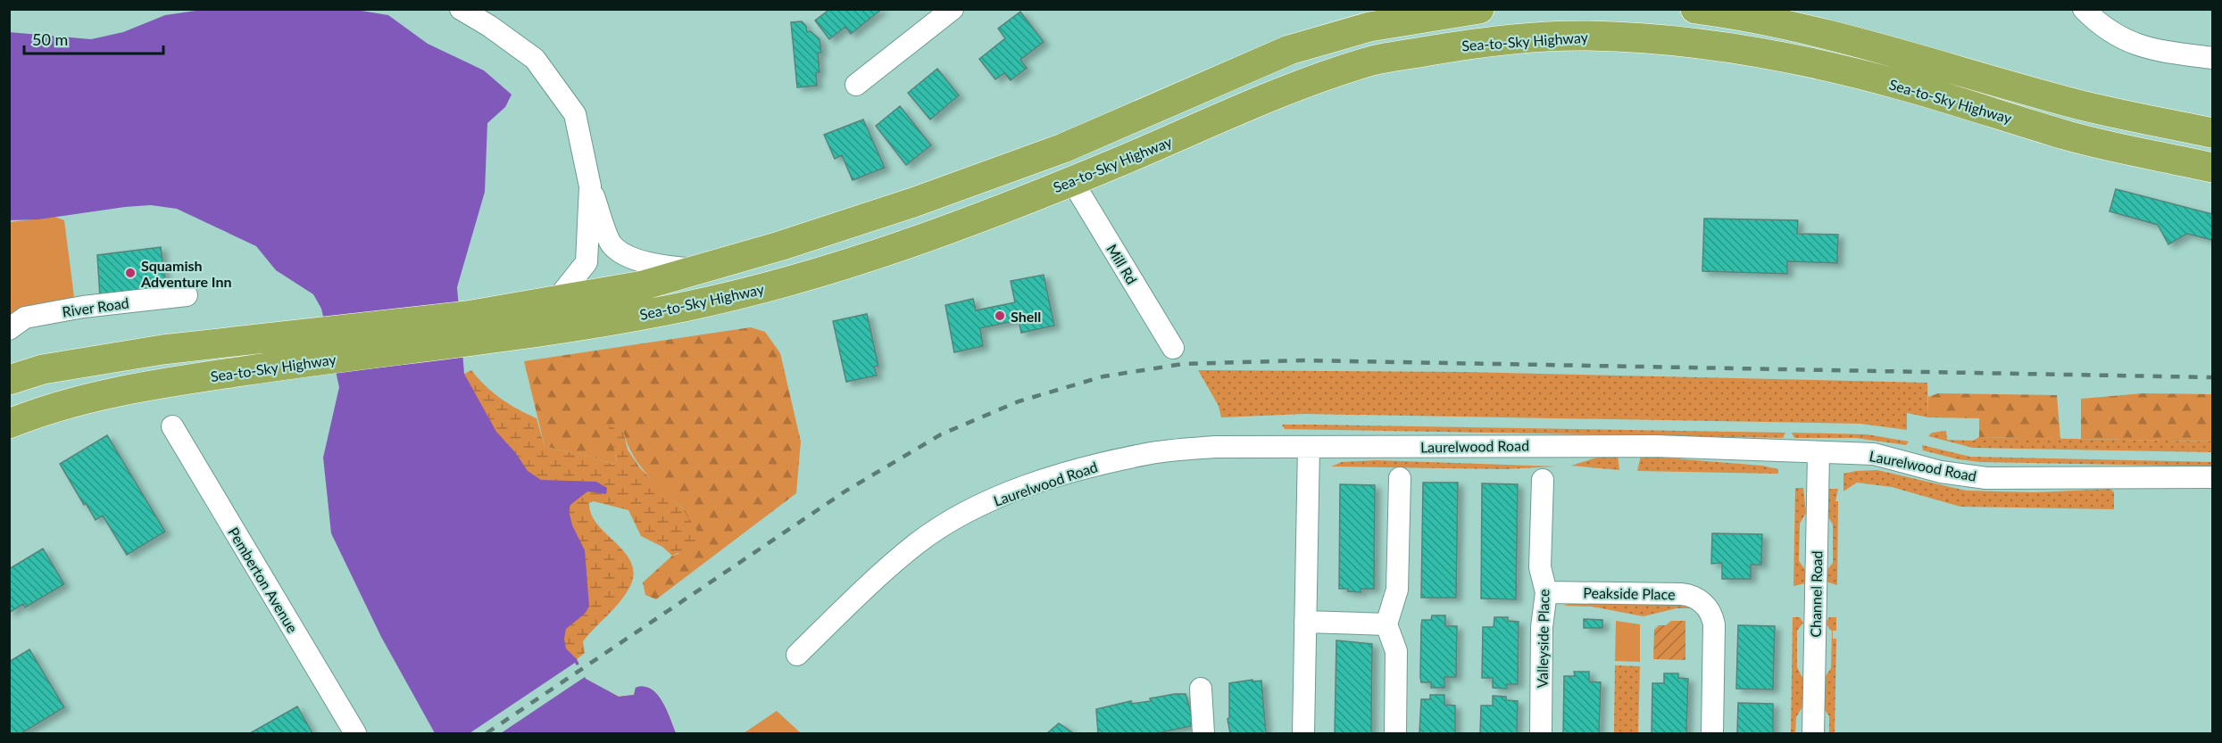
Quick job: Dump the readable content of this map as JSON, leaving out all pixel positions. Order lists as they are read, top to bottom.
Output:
{
  "streets": {
    "highway": ["Sea-to-Sky Highway"],
    "street": [
      "Mill Rd",
      "River Road",
      "Laurelwood Road",
      "Pemberton Avenue",
      "Peakside Place",
      "Channel Road",
      "Valleyside Place"
    ]
  },
  "crossings": [
    ["Sea-to-Sky Highway", "Mill Rd"],
    ["Laurelwood Road", "Channel Road"],
    ["Peakside Place", "Valleyside Place"]
  ],
  "places": ["Squamish Adventure Inn", "Shell"],
  "scale_bar": "50 m"
}
